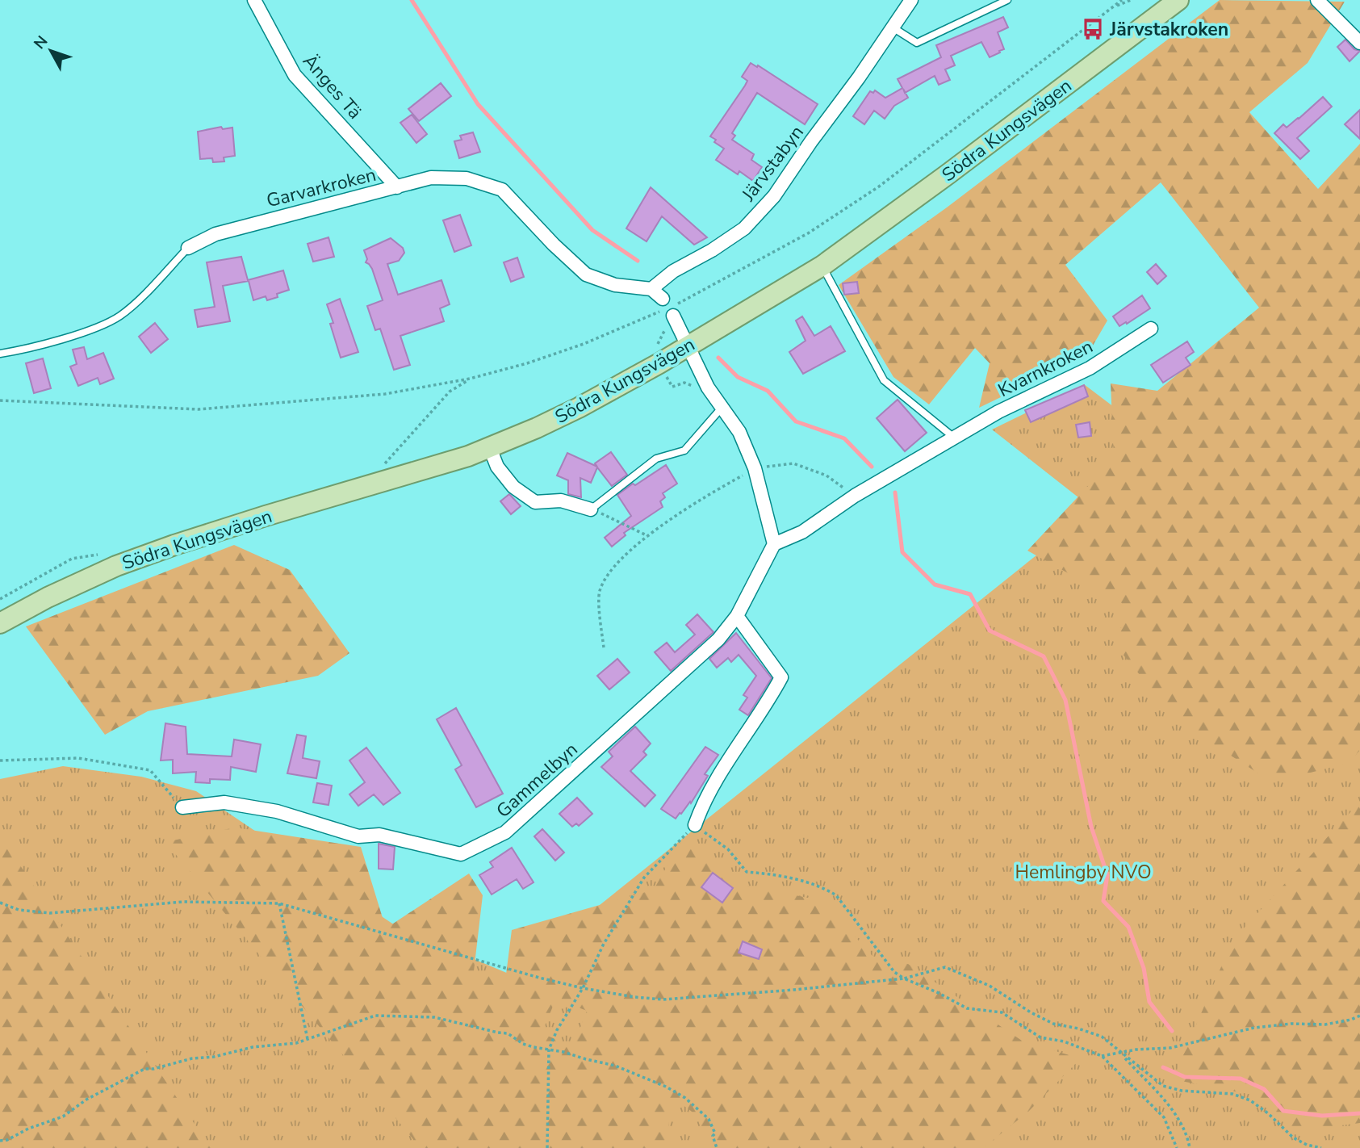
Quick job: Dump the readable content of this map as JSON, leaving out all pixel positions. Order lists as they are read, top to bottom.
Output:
{
  "streets": {
    "main road": ["Södra Kungsvägen"],
    "street": [
      "Änges Tä",
      "Järvstabyn",
      "Garvarkroken",
      "Kvarnkroken",
      "Gammelbyn"
    ]
  },
  "crossings": [
    ["Änges Tä", "Garvarkroken"],
    ["Järvstabyn", "Garvarkroken"],
    ["Kvarnkroken", "Gammelbyn"]
  ],
  "parks": ["Hemlingby NVO"],
  "places": {
    "bus stop": ["Järvstakroken"]
  },
  "north": "top left"
}
